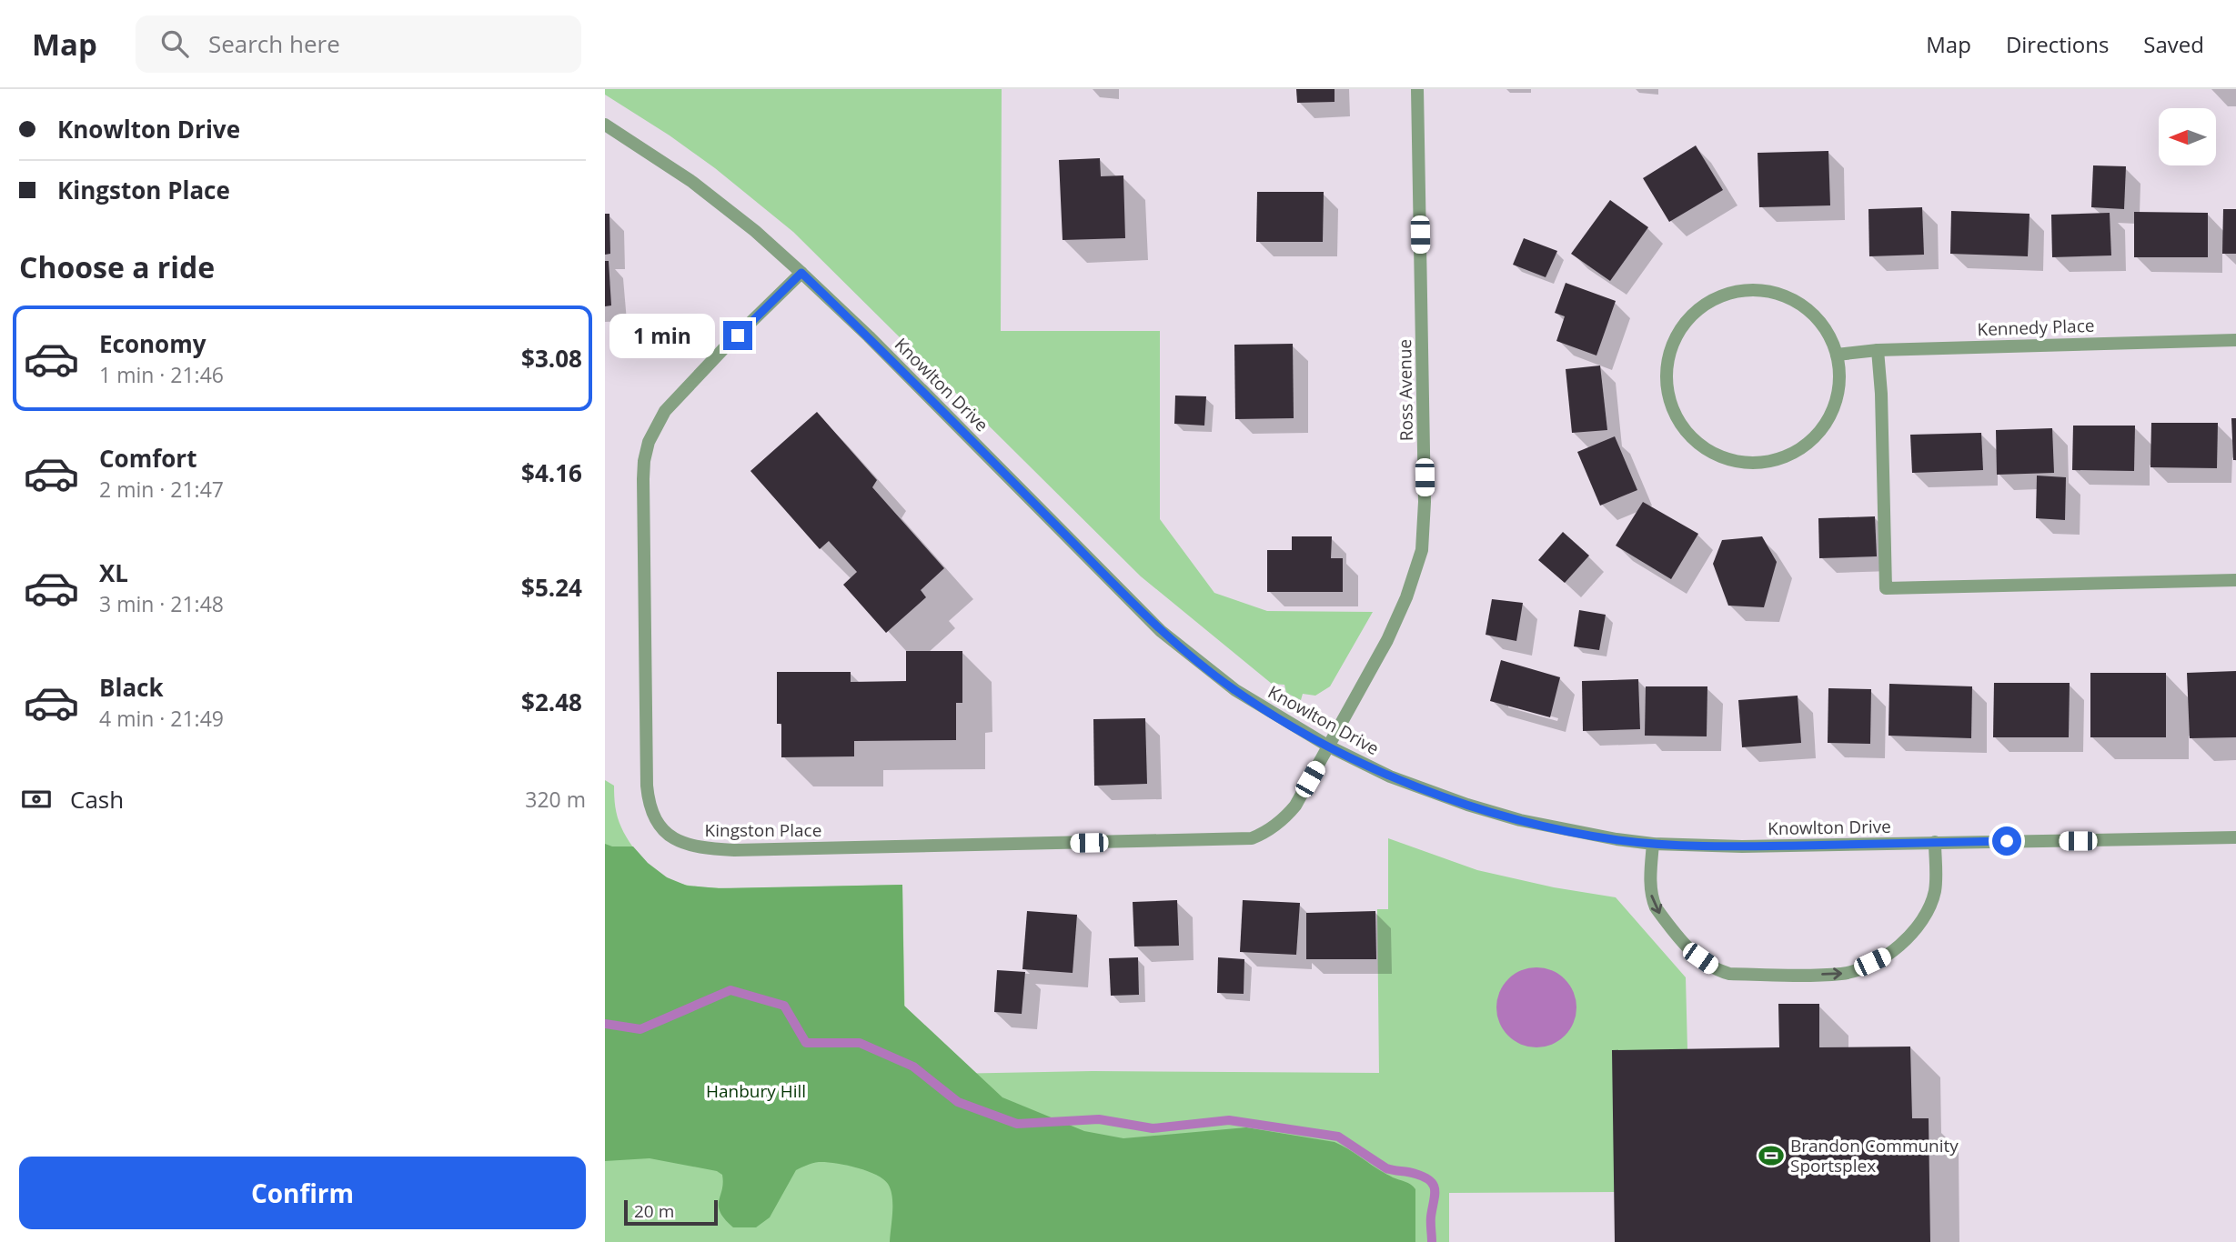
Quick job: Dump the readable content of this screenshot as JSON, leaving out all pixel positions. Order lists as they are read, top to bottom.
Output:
{
  "streets": {
    "street": [
      "Kennedy Place",
      "Knowlton Drive",
      "Ross Avenue",
      "Kingston Place"
    ]
  },
  "crossings": [
    ["Knowlton Drive", "Ross Avenue"],
    ["Knowlton Drive", "Kingston Place"],
    ["Ross Avenue", "Kingston Place"]
  ],
  "parks": ["Hanbury Hill"],
  "places": {
    "sports": ["Brandon Community Sportsplex"]
  },
  "scale_bar": "20 m",
  "north": "left",
  "page": {
    "header": "Map",
    "search": "Search here",
    "nav": ["Map", "Directions", "Saved"],
    "banner": ["Knowlton Drive", "Kingston Place"],
    "heading": "Choose a ride",
    "list": [
      {
        "name": "Economy",
        "note": "1 min · 21:46",
        "value": "$3.08"
      },
      {
        "name": "Comfort",
        "note": "2 min · 21:47",
        "value": "$4.16"
      },
      {
        "name": "XL",
        "note": "3 min · 21:48",
        "value": "$5.24"
      },
      {
        "name": "Black",
        "note": "4 min · 21:49",
        "value": "$2.48"
      }
    ],
    "bubble": "1 min",
    "pay": ["Cash", "320 m"],
    "buttons": "Confirm",
    "scale": "20 m"
  }
}
